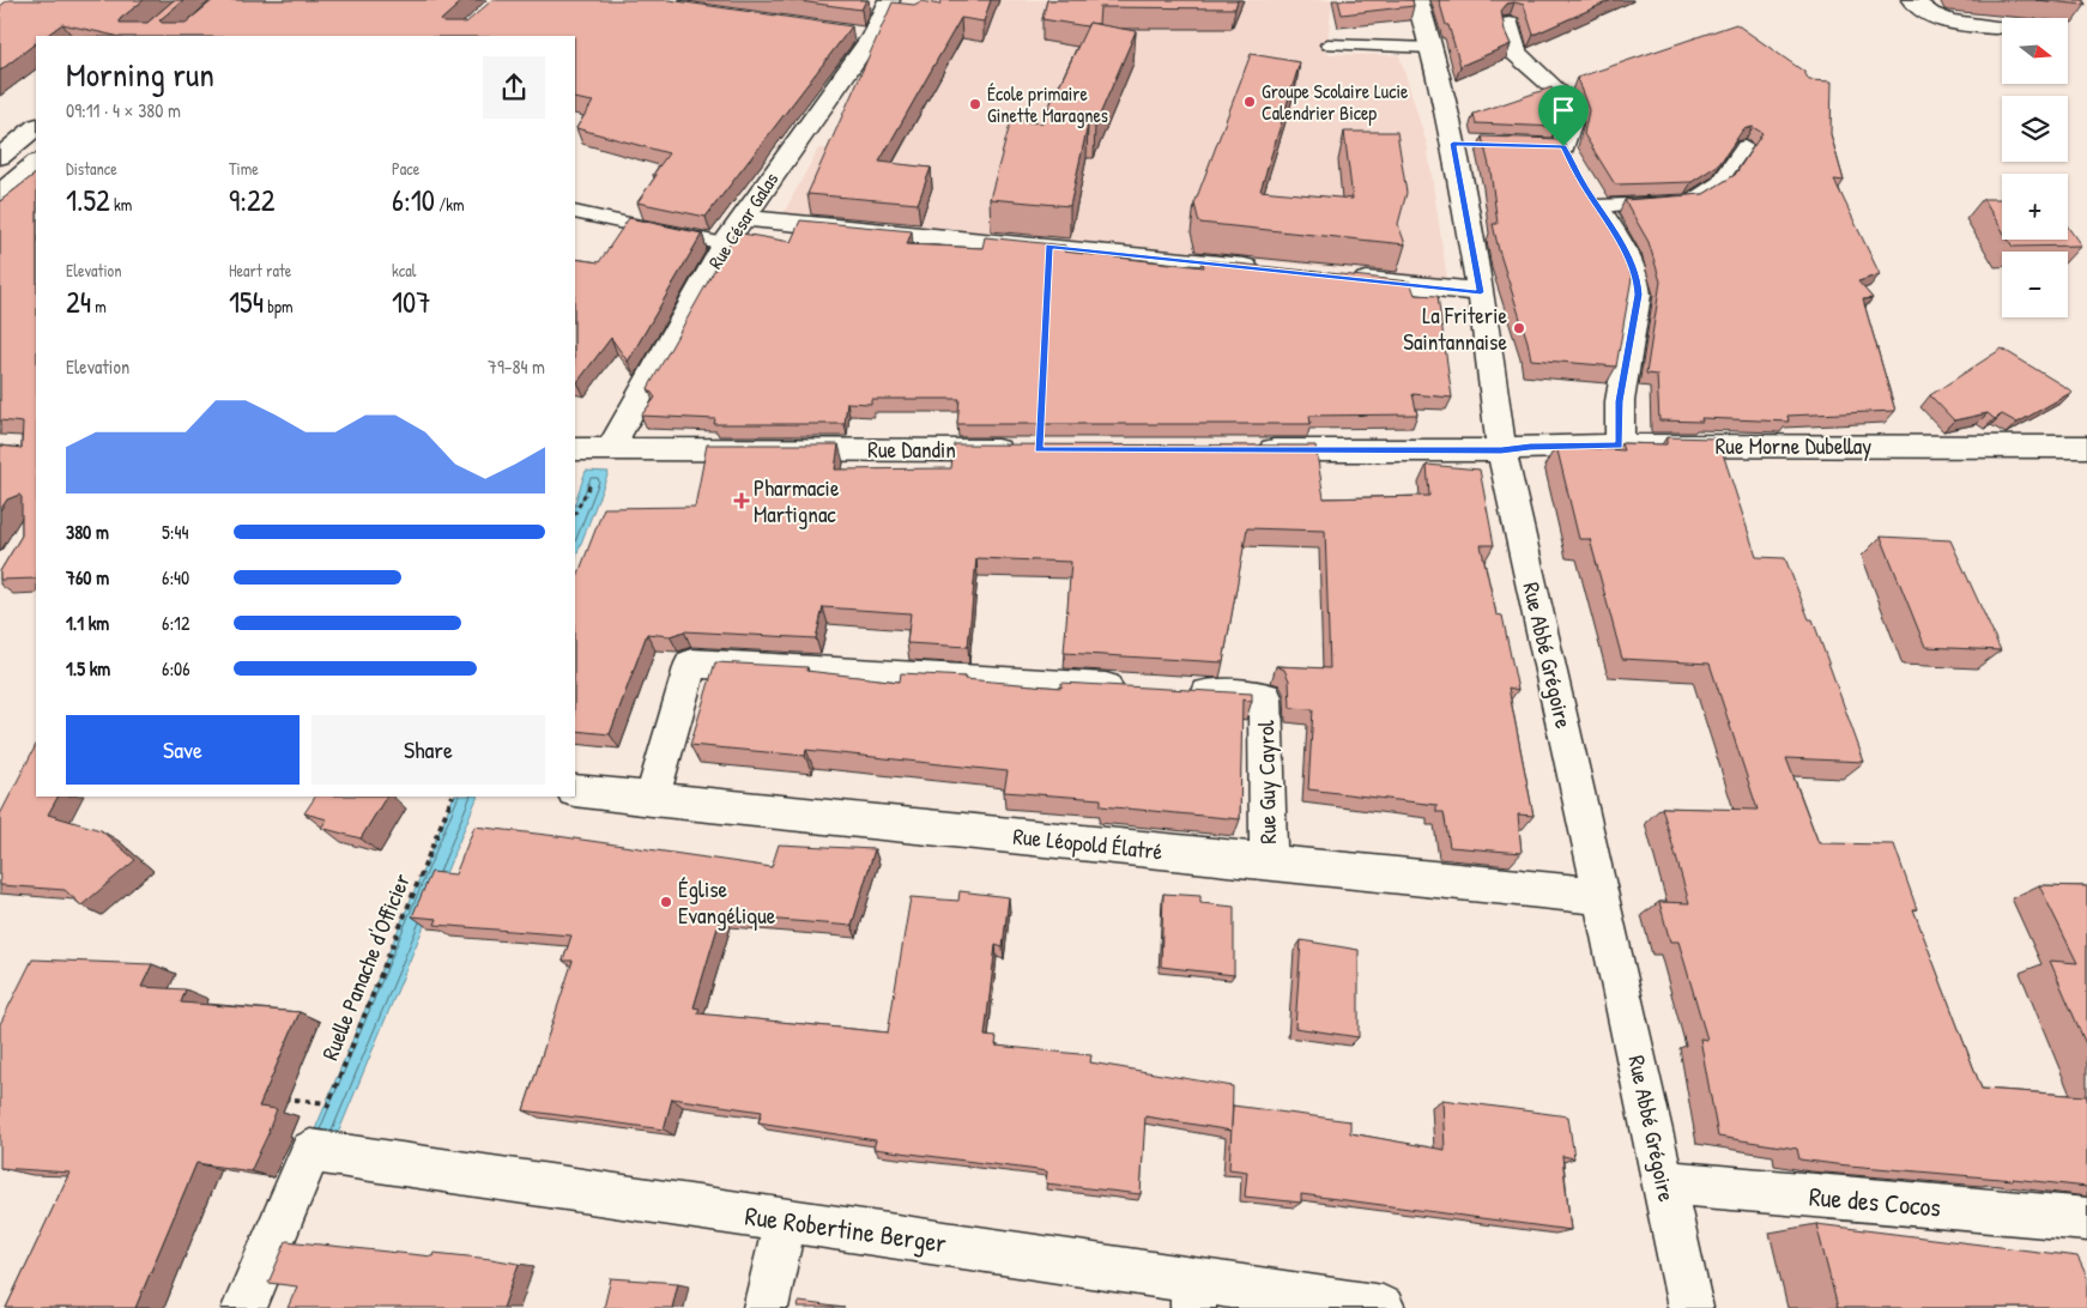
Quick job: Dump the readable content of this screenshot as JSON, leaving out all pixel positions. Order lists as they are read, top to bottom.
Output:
{
  "streets": {
    "street": [
      "Rue César Galas",
      "Rue Morne Dubellay",
      "Rue Dandin",
      "Rue Abbé Grégoire",
      "Rue Guy Cayrol",
      "Rue Léopold Élatré",
      "Rue des Cocos",
      "Rue Robertine Berger"
    ],
    "path": ["Ruelle Panache d'Officier"]
  },
  "crossings": [
    ["Rue César Galas", "Rue Dandin"],
    ["Rue Morne Dubellay", "Rue Abbé Grégoire"],
    ["Rue Abbé Grégoire", "Rue Léopold Élatré"],
    ["Rue Abbé Grégoire", "Rue des Cocos"],
    ["Rue Guy Cayrol", "Rue Léopold Élatré"],
    ["Ruelle Panache d'Officier", "Rue Robertine Berger"]
  ],
  "places": {
    "other": [
      "Groupe Scolaire Lucie Calendrier Bicep",
      "École primaire Ginette Maragnes",
      "La Friterie Saintannaise",
      "Église Evangélique"
    ],
    "health": ["Pharmacie Martignac"]
  },
  "north": "right",
  "page": {
    "map_buttons": ["+", "−"],
    "heading": ["Morning run", "09:11 · 4 × 380 m"],
    "stats": [
      ["Distance", "1.52 km"],
      ["Time", "9:22"],
      ["Pace", "6:10 /km"],
      ["Elevation", "24 m"],
      ["Heart rate", "154 bpm"],
      ["kcal", "107"]
    ],
    "chart": ["Elevation", "79–84 m"],
    "list": [
      {
        "name": "380 m",
        "note": "5:44"
      },
      {
        "name": "760 m",
        "note": "6:40"
      },
      {
        "name": "1.1 km",
        "note": "6:12"
      },
      {
        "name": "1.5 km",
        "note": "6:06"
      }
    ],
    "buttons": ["Save", "Share"]
  }
}
